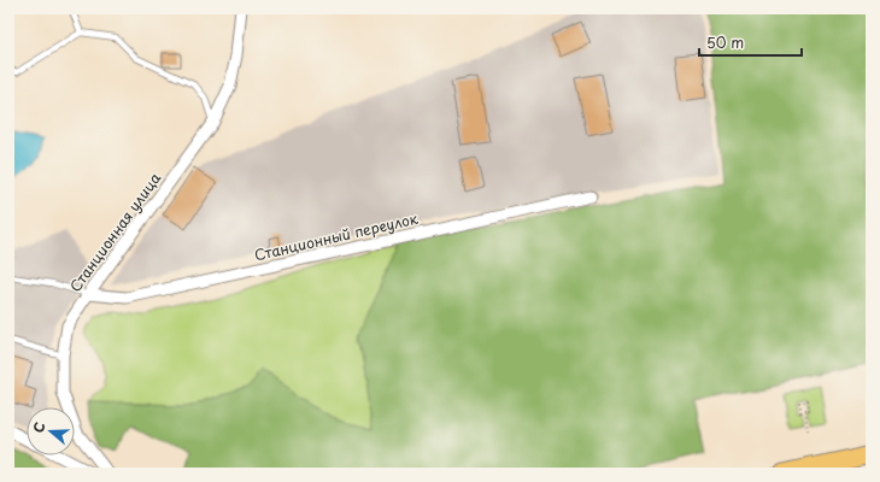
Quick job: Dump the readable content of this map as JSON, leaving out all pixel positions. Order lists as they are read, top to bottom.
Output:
{
  "streets": {
    "street": ["Станционная улица", "Станционный переулок"]
  },
  "crossings": [
    ["Станционная улица", "Станционный переулок"]
  ],
  "scale_bar": "50 m",
  "north": "left"
}
